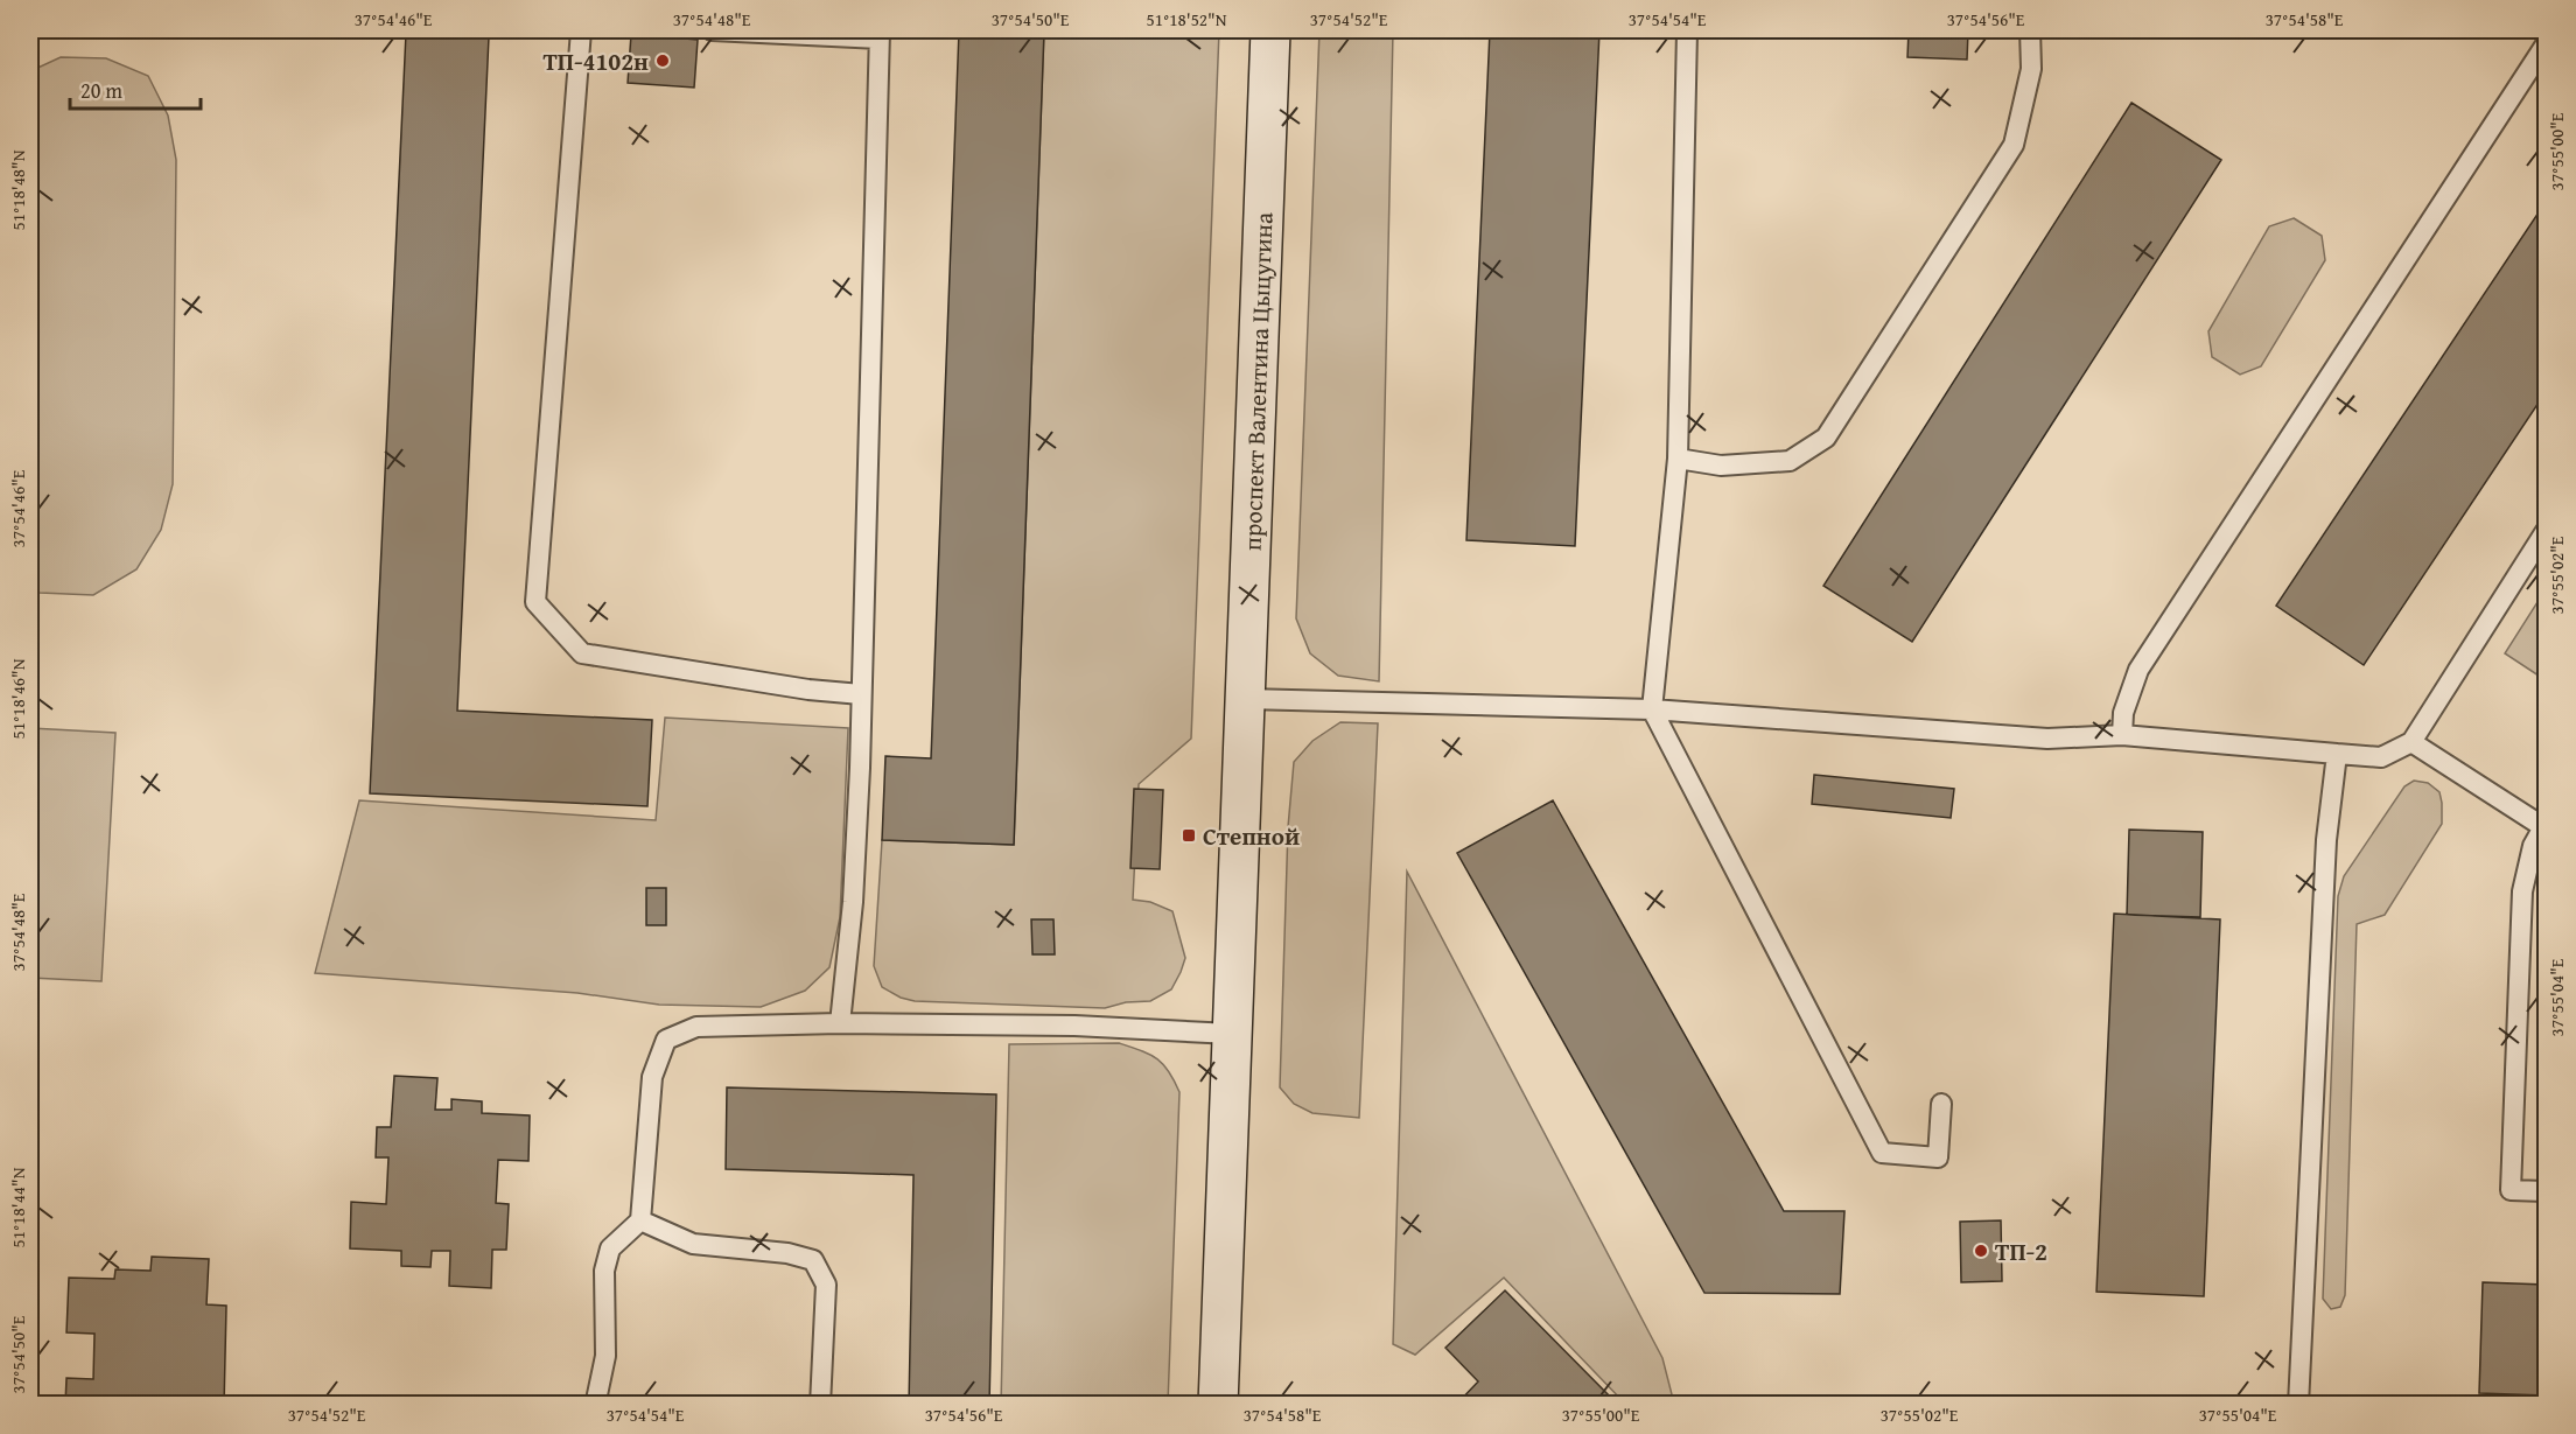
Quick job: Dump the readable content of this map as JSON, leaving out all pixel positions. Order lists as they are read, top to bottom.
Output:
{
  "streets": {
    "main road": ["проспект Валентина Цыцугина"]
  },
  "places": {
    "other": ["ТП-4102н", "ТП-2"],
    "transit": ["Степной"]
  },
  "scale_bar": "20 m",
  "coordinates": [
    "37°54'46\"E",
    "37°54'48\"E",
    "37°54'50\"E",
    "51°18'52\"N",
    "37°54'52\"E",
    "37°54'54\"E",
    "37°54'56\"E",
    "37°54'58\"E",
    "37°55'00\"E",
    "51°18'48\"N",
    "37°55'02\"E",
    "51°18'46\"N",
    "37°55'04\"E",
    "51°18'44\"N"
  ]
}
